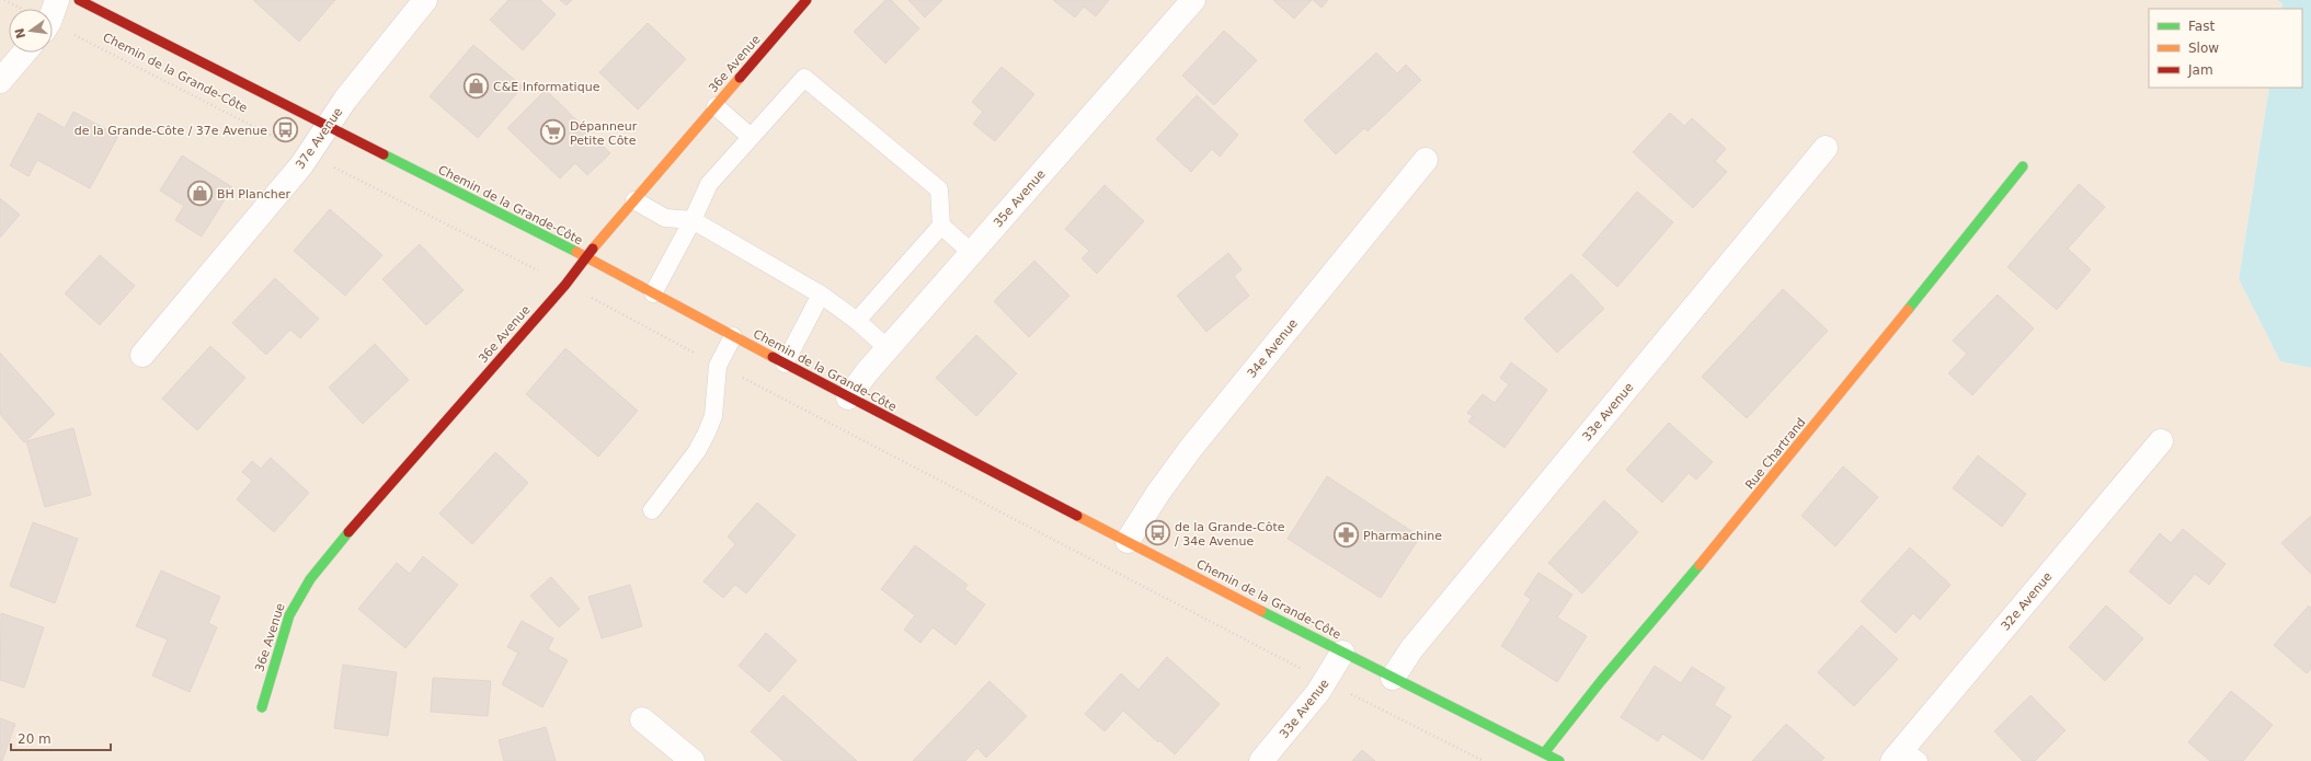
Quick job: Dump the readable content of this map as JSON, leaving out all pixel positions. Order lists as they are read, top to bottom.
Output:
{
  "streets": {
    "main road": ["36e Avenue", "Chemin de la Grande-Côte", "Rue Chartrand"],
    "street": [
      "37e Avenue",
      "35e Avenue",
      "34e Avenue",
      "33e Avenue",
      "32e Avenue"
    ]
  },
  "crossings": [
    ["36e Avenue", "Chemin de la Grande-Côte"],
    ["Chemin de la Grande-Côte", "37e Avenue"],
    ["Chemin de la Grande-Côte", "35e Avenue"],
    ["Chemin de la Grande-Côte", "34e Avenue"],
    ["Chemin de la Grande-Côte", "33e Avenue"],
    ["Chemin de la Grande-Côte", "Rue Chartrand"]
  ],
  "places": {
    "shop": ["C&E Informatique", "BH Plancher"],
    "bus stop": ["de la Grande-Côte / 37e Avenue", "de la Grande-Côte / 34e Avenue"],
    "supermarket": ["Dépanneur Petite Côte"],
    "pharmacy": ["Pharmachine"]
  },
  "legend": ["Fast", "Slow", "Jam"],
  "scale_bar": "20 m",
  "north": "left"
}
